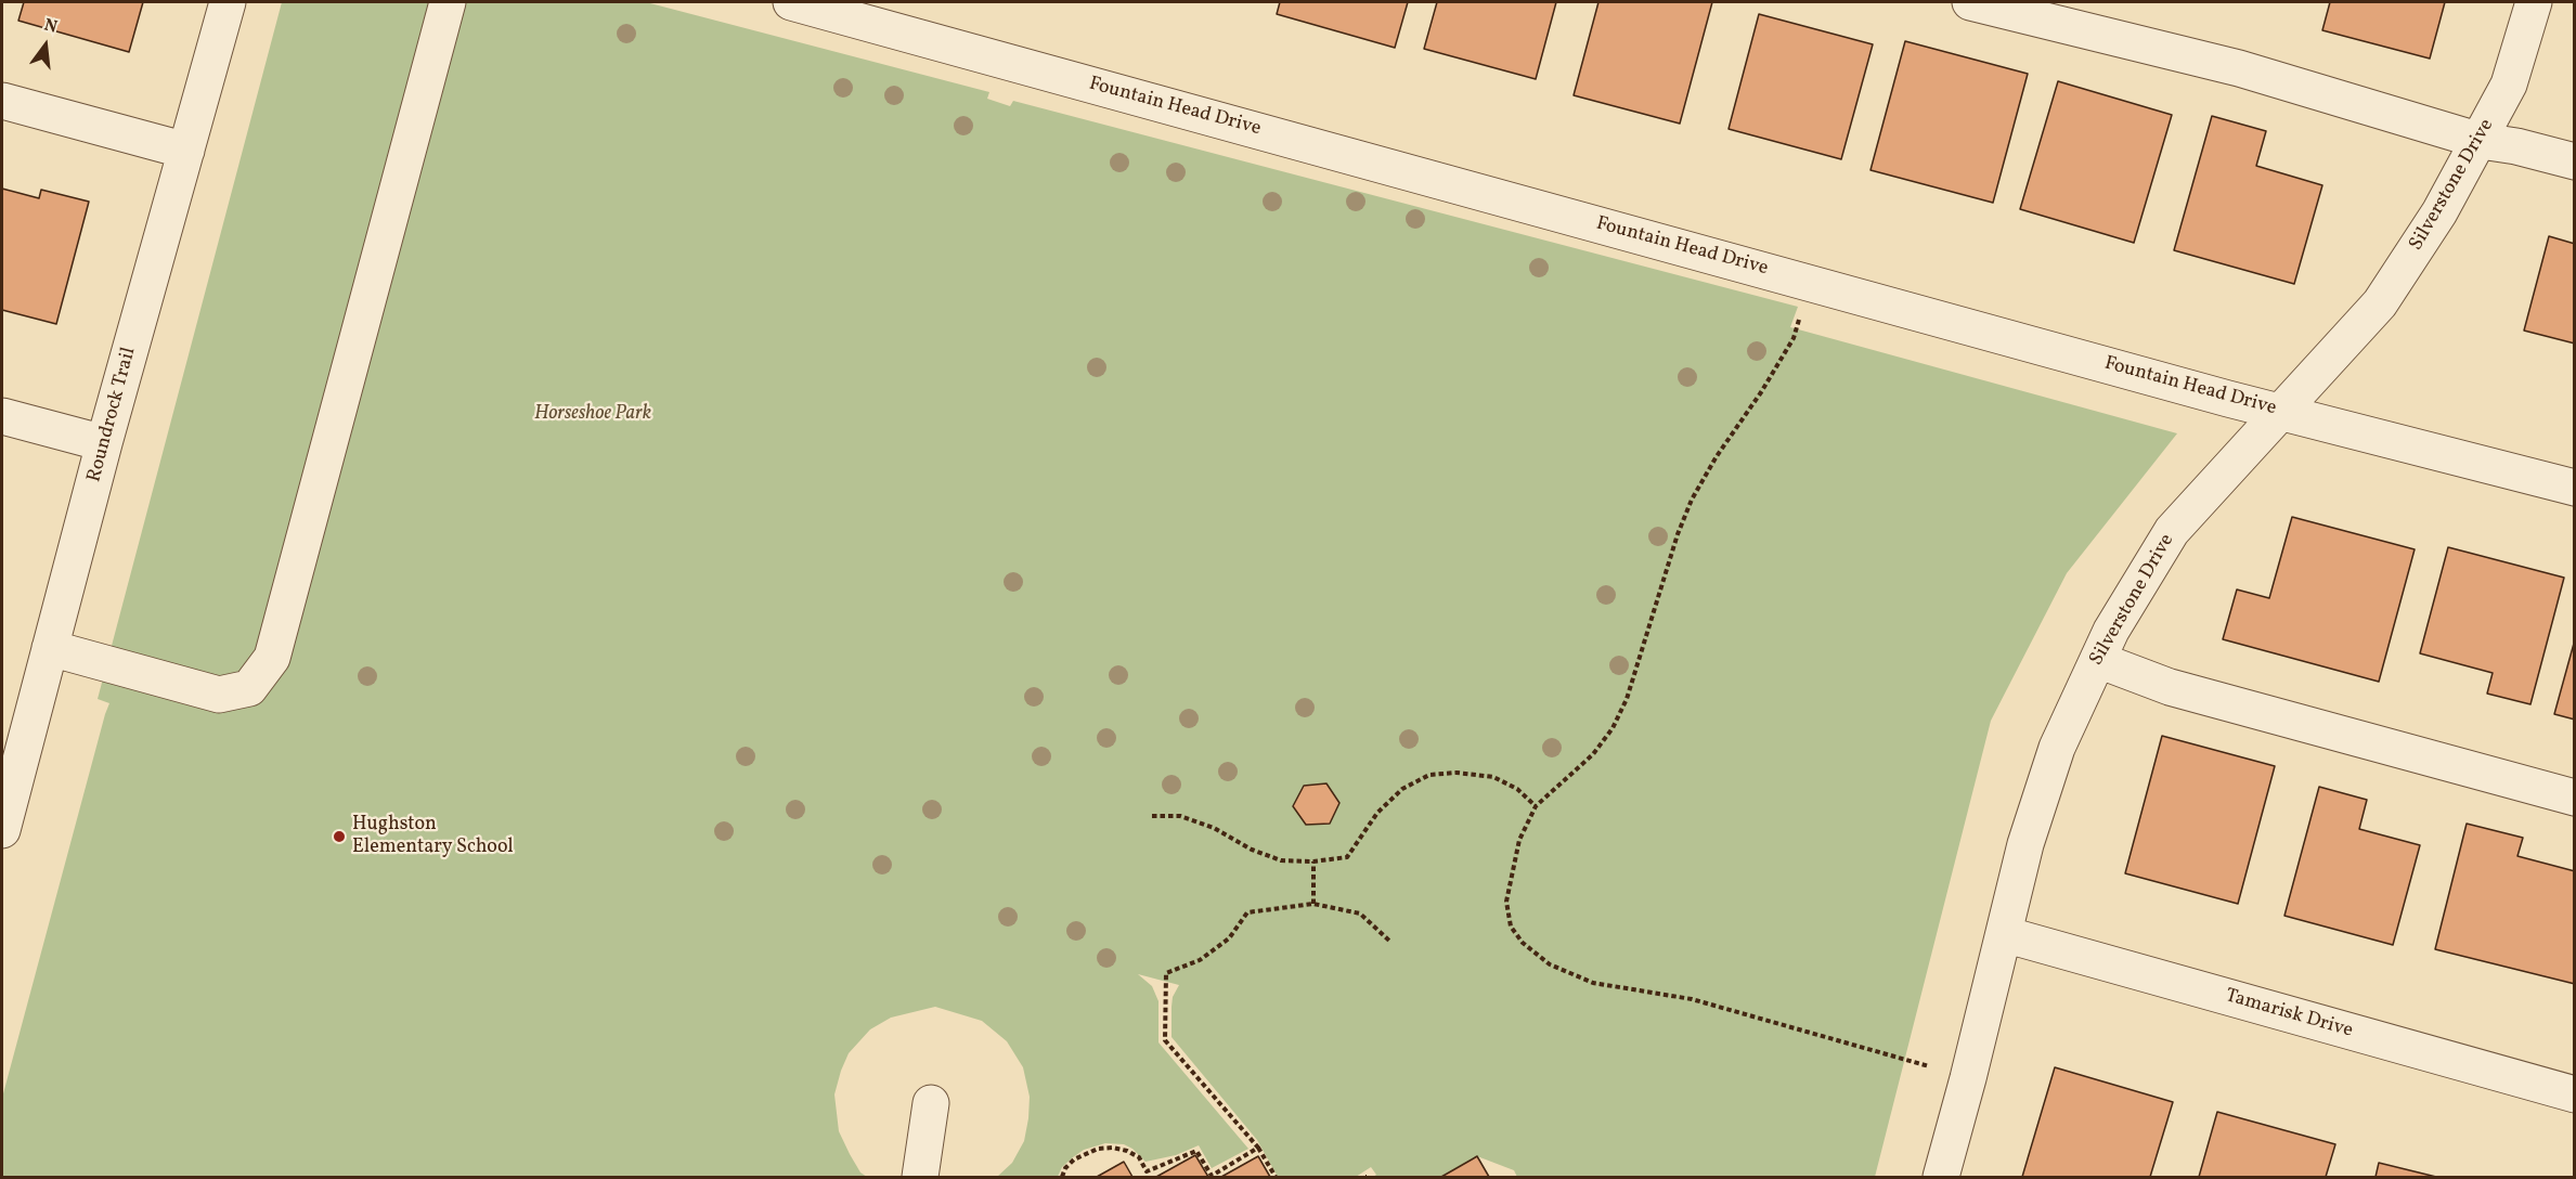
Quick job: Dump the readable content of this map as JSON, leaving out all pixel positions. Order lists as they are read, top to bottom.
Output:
{
  "streets": {
    "street": [
      "Fountain Head Drive",
      "Silverstone Drive",
      "Roundrock Trail",
      "Tamarisk Drive"
    ]
  },
  "crossings": [
    ["Fountain Head Drive", "Silverstone Drive"],
    ["Silverstone Drive", "Tamarisk Drive"]
  ],
  "parks": ["Horseshoe Park"],
  "places": ["Hughston Elementary School"],
  "north": "top"
}
